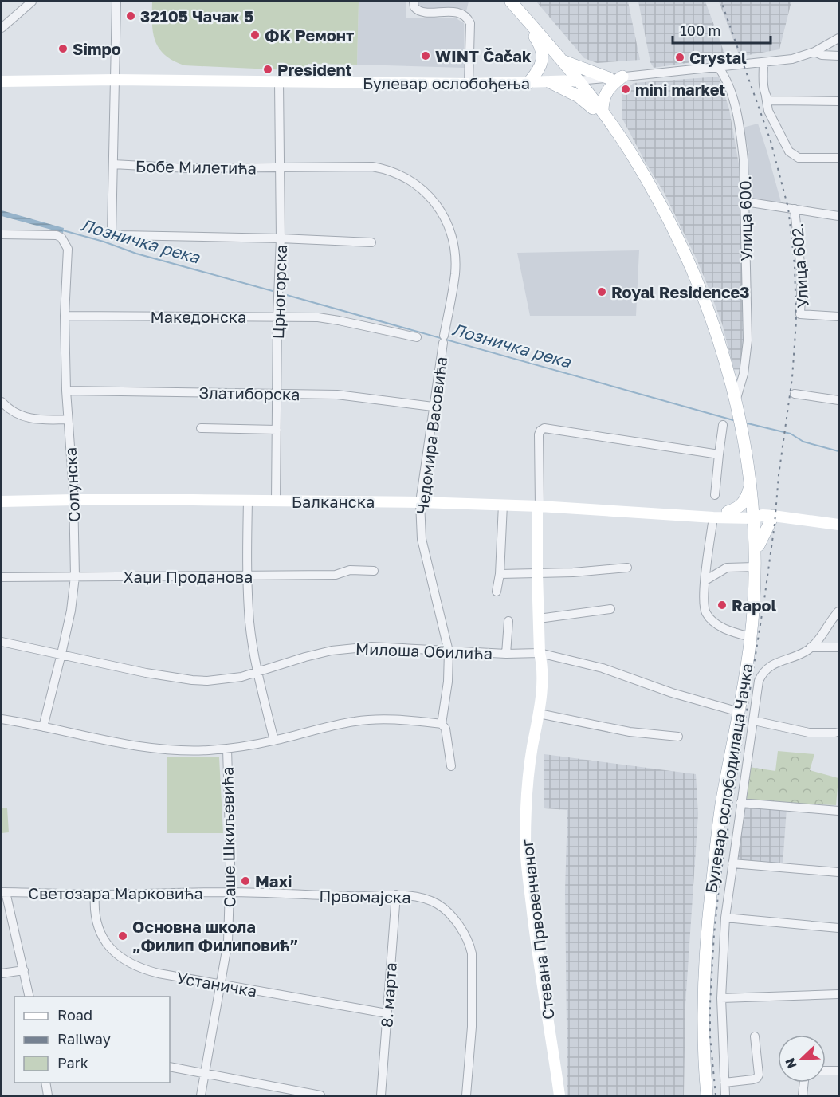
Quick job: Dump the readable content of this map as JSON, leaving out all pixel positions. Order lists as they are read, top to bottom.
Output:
{
  "streets": {
    "main road": ["Булевар ослободилаца Чачка"],
    "street": [
      "Булевар ослобођења",
      "Бобе Милетића",
      "Улица 600.",
      "Улица 602.",
      "Црногорска",
      "Македонска",
      "Златиборска",
      "Чедомира Васовића",
      "Солунска",
      "Балканска",
      "Хаџи Проданова",
      "Милоша Обилића",
      "Саше Шкиљевића",
      "Светозара Марковића",
      "Првомајска",
      "Стевана Првовенчаног",
      "Устаничка",
      "8. марта"
    ]
  },
  "crossings": [
    ["Булевар ослобођења", "Улица 600."],
    ["Булевар ослобођења", "Црногорска"],
    ["Булевар ослобођења", "Булевар ослободилаца Чачка"],
    ["Бобе Милетића", "Црногорска"],
    ["Бобе Милетића", "Чедомира Васовића"],
    ["Улица 600.", "Булевар ослободилаца Чачка"],
    ["Црногорска", "Македонска"],
    ["Црногорска", "Златиборска"],
    ["Црногорска", "Чедомира Васовића"],
    ["Црногорска", "Балканска"],
    ["Македонска", "Солунска"],
    ["Златиборска", "Чедомира Васовића"],
    ["Златиборска", "Солунска"],
    ["Чедомира Васовића", "Балканска"],
    ["Чедомира Васовића", "Милоша Обилића"],
    ["Солунска", "Балканска"],
    ["Солунска", "Хаџи Проданова"],
    ["Солунска", "Милоша Обилића"],
    ["Балканска", "Булевар ослободилаца Чачка"],
    ["Балканска", "Стевана Првовенчаног"],
    ["Милоша Обилића", "Стевана Првовенчаног"],
    ["Саше Шкиљевића", "Светозара Марковића"],
    ["Саше Шкиљевића", "Првомајска"],
    ["Саше Шкиљевића", "Устаничка"],
    ["Светозара Марковића", "Првомајска"],
    ["Светозара Марковића", "Устаничка"],
    ["Првомајска", "8. марта"],
    ["Устаничка", "8. марта"]
  ],
  "water": ["Лозничка река"],
  "places": [
    "32105 Чачак 5",
    "ФК Ремонт",
    "Simpo",
    "WINT Čačak",
    "Crystal",
    "President",
    "mini market",
    "Royal Residence3",
    "Rapol",
    "Maxi",
    "Основна школа „Филип Филиповић”"
  ],
  "legend": ["Road", "Railway", "Park"],
  "scale_bar": "100 m",
  "north": "bottom left"
}
